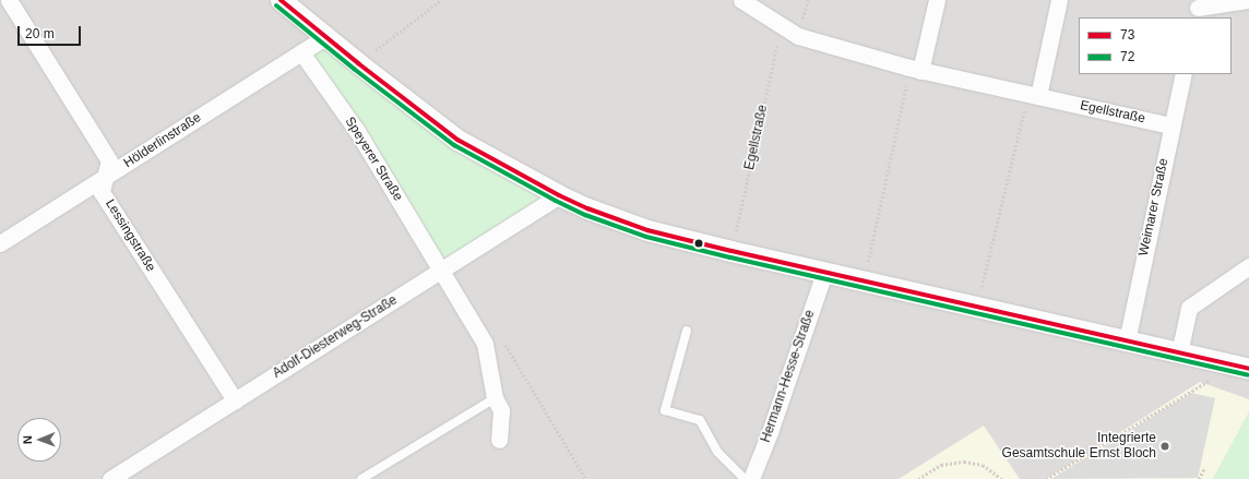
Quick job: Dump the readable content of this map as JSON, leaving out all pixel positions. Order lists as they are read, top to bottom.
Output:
{
  "streets": {
    "street": [
      "Egellstraße",
      "Hölderlinstraße",
      "Speyerer Straße",
      "Weimarer Straße",
      "Lessingstraße",
      "Adolf-Diesterweg-Straße",
      "Hermann-Hesse-Straße"
    ]
  },
  "crossings": [
    ["Egellstraße", "Weimarer Straße"],
    ["Hölderlinstraße", "Speyerer Straße"],
    ["Hölderlinstraße", "Lessingstraße"],
    ["Speyerer Straße", "Adolf-Diesterweg-Straße"],
    ["Lessingstraße", "Adolf-Diesterweg-Straße"]
  ],
  "places": ["Integrierte Gesamtschule Ernst Bloch"],
  "lines": ["transit line 73", "transit line 72"],
  "legend": ["73", "72"],
  "scale_bar": "20 m",
  "north": "left"
}
